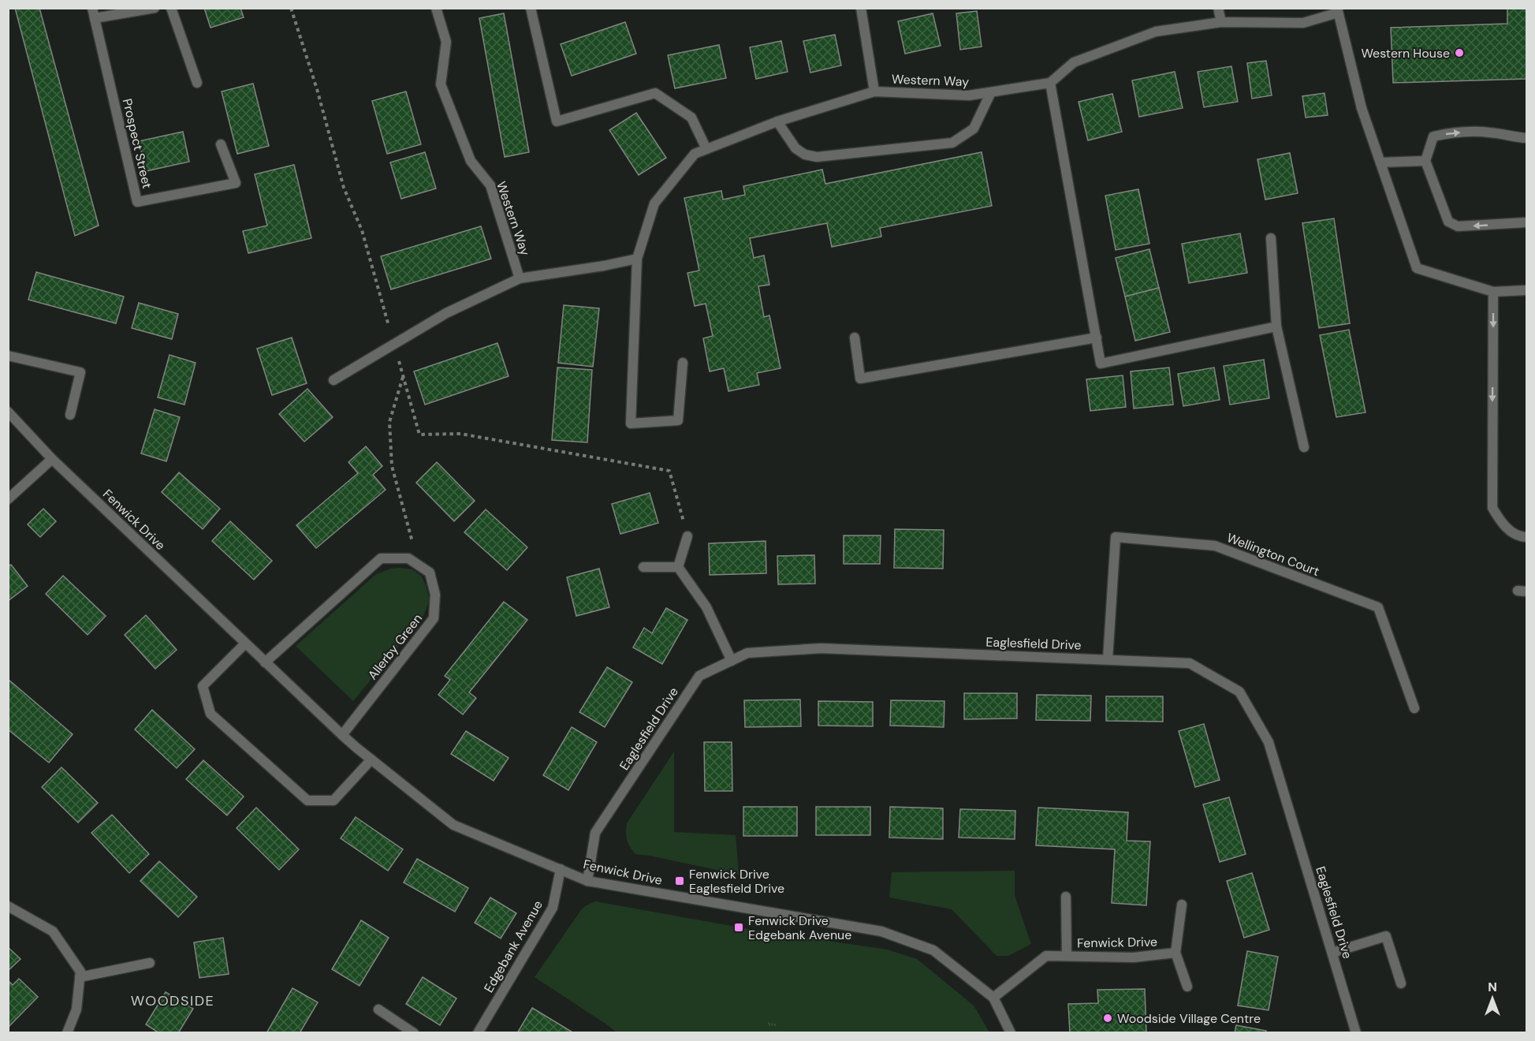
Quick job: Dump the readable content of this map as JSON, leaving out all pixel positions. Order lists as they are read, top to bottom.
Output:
{
  "streets": {
    "street": [
      "Western Way",
      "Prospect Street",
      "Fenwick Drive",
      "Wellington Court",
      "Eaglesfield Drive",
      "Allerby Green",
      "Edgebank Avenue"
    ]
  },
  "crossings": [
    ["Fenwick Drive", "Eaglesfield Drive"],
    ["Fenwick Drive", "Allerby Green"],
    ["Fenwick Drive", "Edgebank Avenue"],
    ["Wellington Court", "Eaglesfield Drive"]
  ],
  "districts": ["WOODSIDE"],
  "places": {
    "other": ["Western House", "Woodside Village Centre"],
    "transit": ["Fenwick Drive Eaglesfield Drive", "Fenwick Drive Edgebank Avenue"]
  },
  "north": "top"
}
